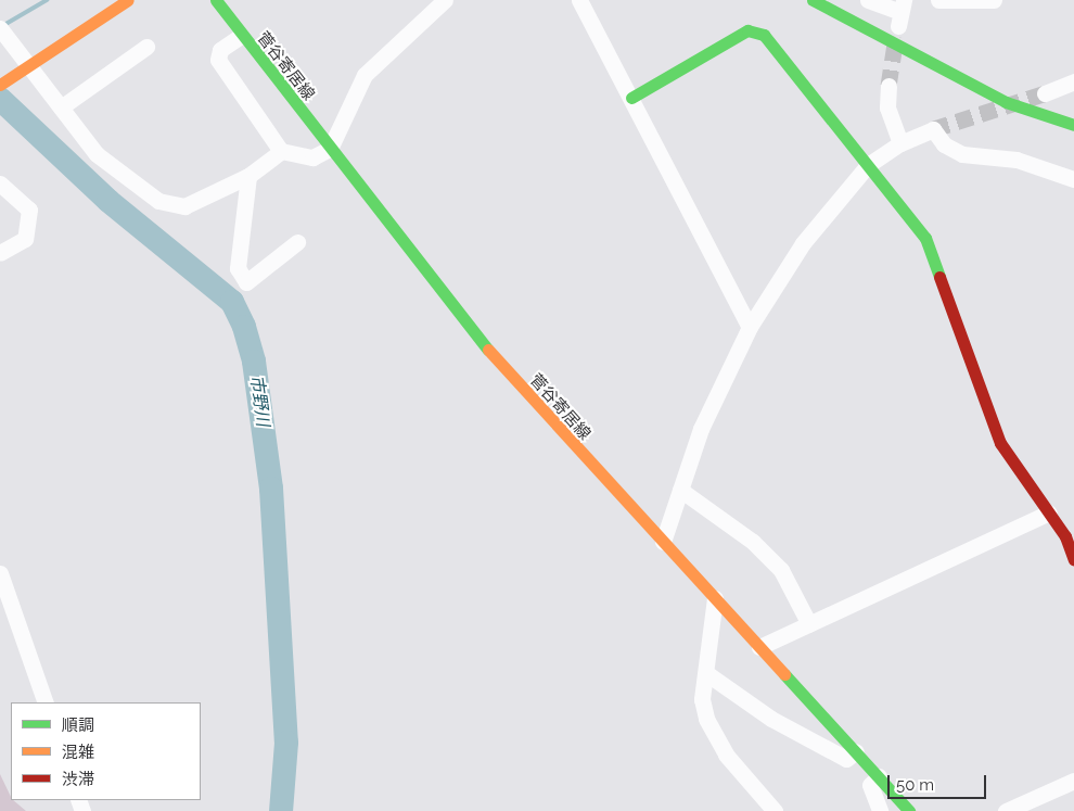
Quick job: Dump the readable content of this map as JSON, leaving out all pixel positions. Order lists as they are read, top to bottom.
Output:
{
  "streets": {
    "main road": ["菅谷寄居線"]
  },
  "water": ["市野川"],
  "legend": ["順調", "混雑", "渋滞"],
  "scale_bar": "50 m"
}
